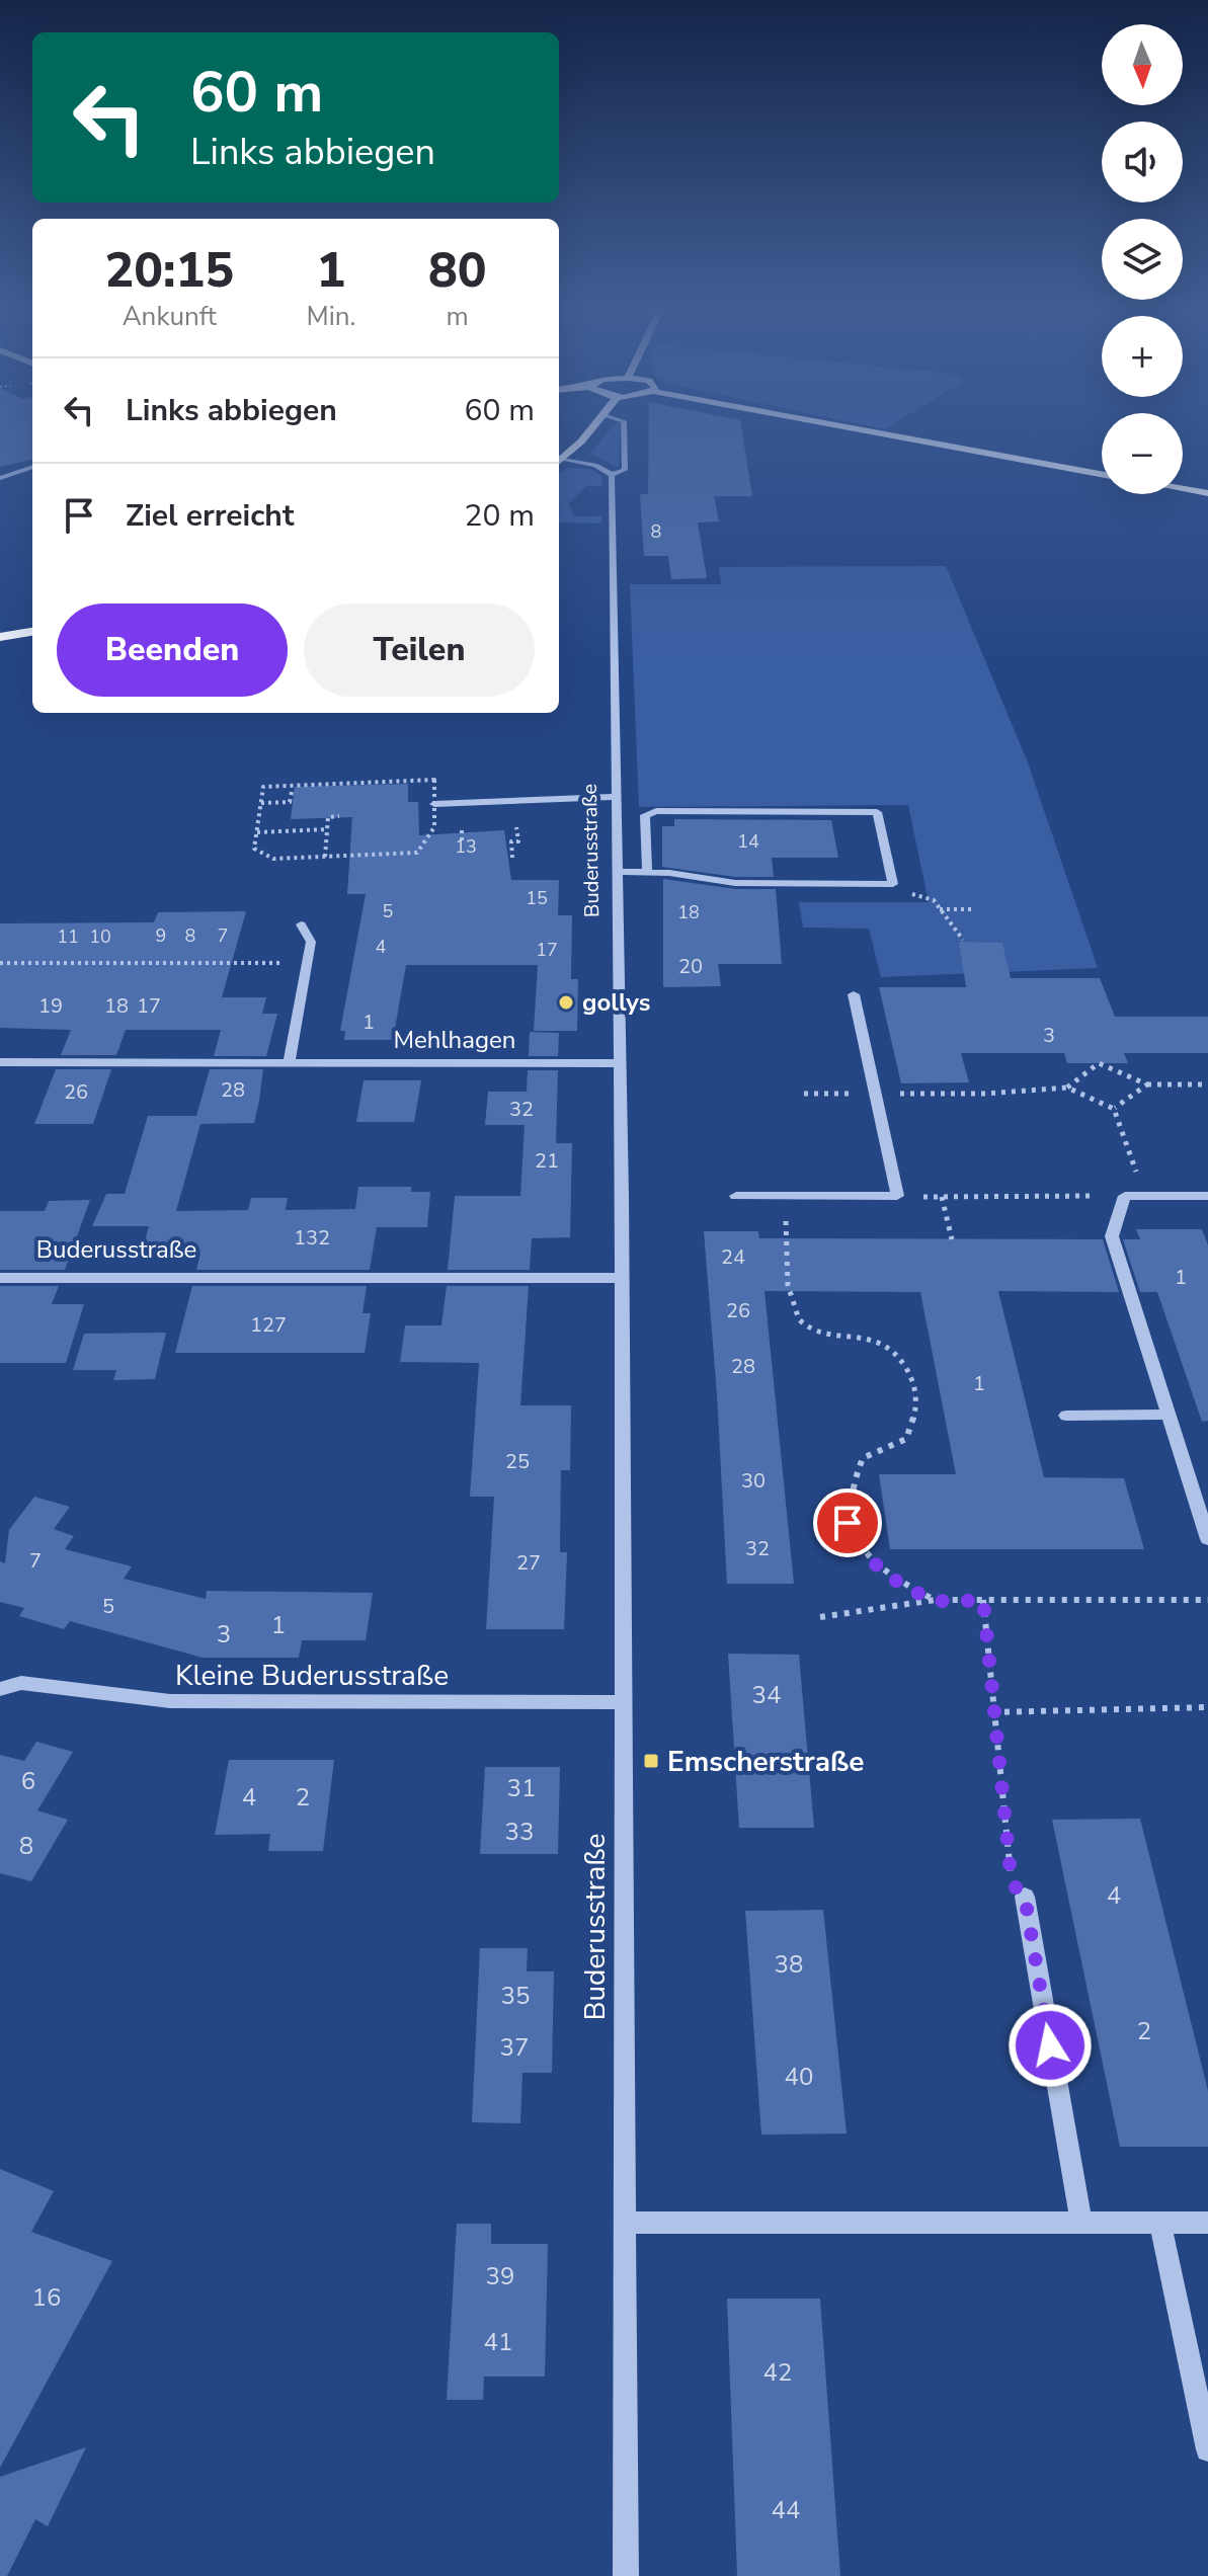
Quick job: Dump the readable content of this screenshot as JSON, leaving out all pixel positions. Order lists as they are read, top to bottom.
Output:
{
  "streets": {
    "street": ["Buderusstraße", "Mehlhagen", "Kleine Buderusstraße"]
  },
  "crossings": [
    ["Buderusstraße", "Mehlhagen"],
    ["Buderusstraße", "Kleine Buderusstraße"]
  ],
  "places": {
    "other": ["gollys"],
    "transit": ["Emscherstraße"]
  },
  "house_numbers": [
    "8",
    "14",
    "13",
    "15",
    "5",
    "18",
    "9",
    "8",
    "7",
    "11",
    "10",
    "4",
    "17",
    "20",
    "19",
    "18",
    "17",
    "1",
    "3",
    "28",
    "26",
    "32",
    "21",
    "132",
    "24",
    "1",
    "26",
    "127",
    "28",
    "1",
    "25",
    "30",
    "32",
    "7",
    "27",
    "5",
    "1",
    "3",
    "34",
    "6",
    "31",
    "4",
    "2",
    "33",
    "8",
    "4",
    "38",
    "35",
    "2",
    "37",
    "40",
    "39",
    "16",
    "41",
    "42",
    "44"
  ],
  "north": "bottom",
  "page": {
    "map_buttons": ["+", "−"],
    "turn": ["60 m", "Links abbiegen"],
    "eta": [
      "20:15",
      "Ankunft",
      "1",
      "Min.",
      "80",
      "m"
    ],
    "list": [
      {
        "name": "Links abbiegen",
        "value": "60 m"
      },
      {
        "name": "Ziel erreicht",
        "value": "20 m"
      }
    ],
    "buttons": ["Beenden", "Teilen"]
  }
}
